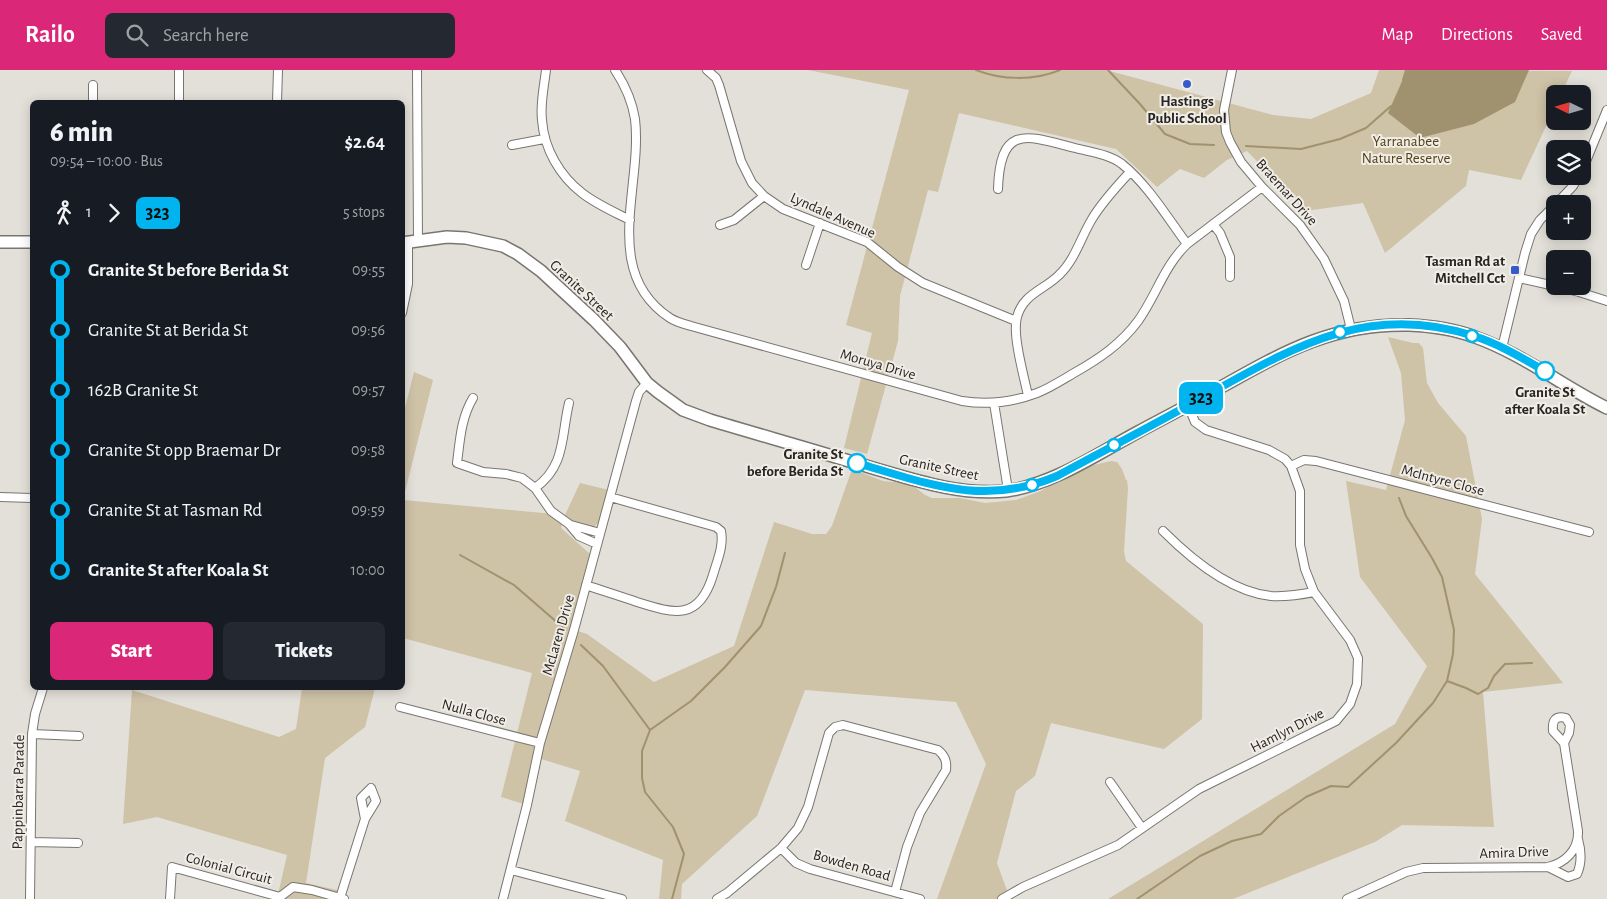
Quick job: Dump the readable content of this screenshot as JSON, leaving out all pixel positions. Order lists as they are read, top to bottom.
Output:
{
  "streets": {
    "street": [
      "Braemar Drive",
      "Lyndale Avenue",
      "Granite Street",
      "Moruya Drive",
      "McIntyre Close",
      "McLaren Drive",
      "Nulla Close",
      "Hamlyn Drive",
      "Pappinbarra Parade",
      "Amira Drive",
      "Bowden Road",
      "Colonial Circuit"
    ]
  },
  "crossings": [
    ["Braemar Drive", "Granite Street"],
    ["Braemar Drive", "Moruya Drive"],
    ["Granite Street", "McLaren Drive"],
    ["McIntyre Close", "Hamlyn Drive"],
    ["McLaren Drive", "Nulla Close"]
  ],
  "parks": ["Yarranabee Nature Reserve"],
  "places": {
    "other": ["Hastings Public School", "Granite St after Koala St", "Granite St before Berida St"],
    "transit": ["Tasman Rd at Mitchell Cct"]
  },
  "lines": ["bus line 323"],
  "north": "left",
  "page": {
    "header": "Railo",
    "search": "Search here",
    "nav": ["Map", "Directions", "Saved"],
    "on_map": "323",
    "map_buttons": ["+", "−"],
    "heading": ["6 min", "09:54 – 10:00 · Bus", "$2.64"],
    "legs": ["1", "323", "5 stops"],
    "list": [
      {
        "name": "Granite St before Berida St",
        "value": "09:55"
      },
      {
        "name": "Granite St at Berida St",
        "value": "09:56"
      },
      {
        "name": "162B Granite St",
        "value": "09:57"
      },
      {
        "name": "Granite St opp Braemar Dr",
        "value": "09:58"
      },
      {
        "name": "Granite St at Tasman Rd",
        "value": "09:59"
      },
      {
        "name": "Granite St after Koala St",
        "value": "10:00"
      }
    ],
    "buttons": ["Start", "Tickets"]
  }
}
